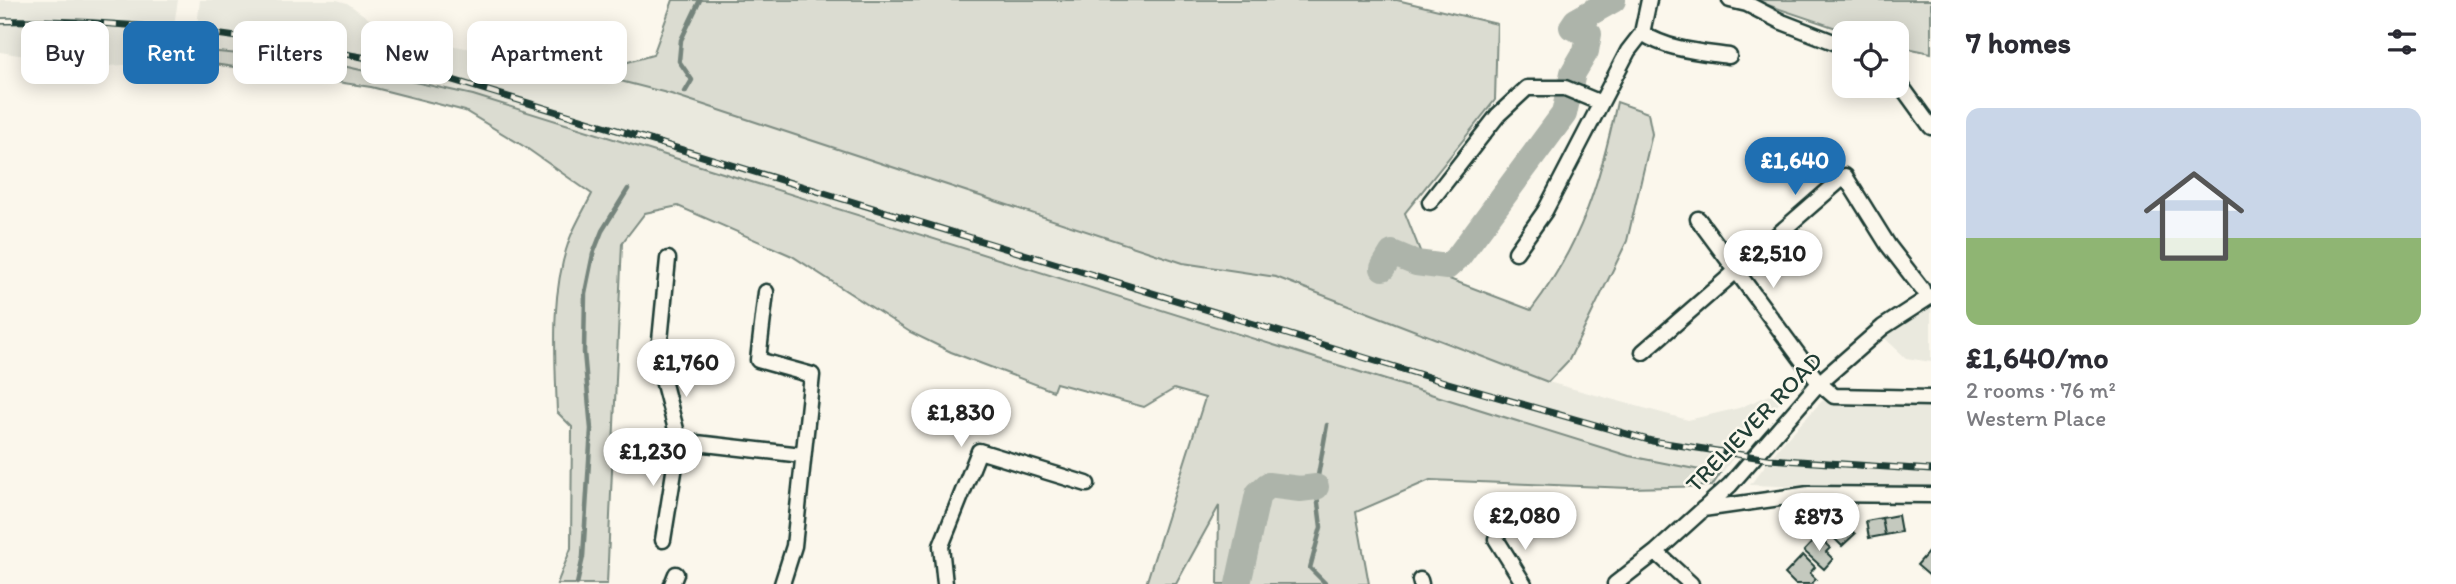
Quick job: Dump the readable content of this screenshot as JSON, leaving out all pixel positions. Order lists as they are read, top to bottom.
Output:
{
  "streets": {
    "street": ["TRELIEVER ROAD"]
  },
  "page": {
    "heading": "7 homes",
    "chip": [
      "Buy",
      "Rent",
      "Filters",
      "New",
      "Apartment"
    ],
    "list": [
      {
        "name": "£1,640/mo",
        "note": "2 rooms · 76 m² · Western Place"
      }
    ],
    "price": [
      "£1,640",
      "£2,510",
      "£1,760",
      "£1,830",
      "£1,230",
      "£2,080",
      "£873"
    ]
  }
}
